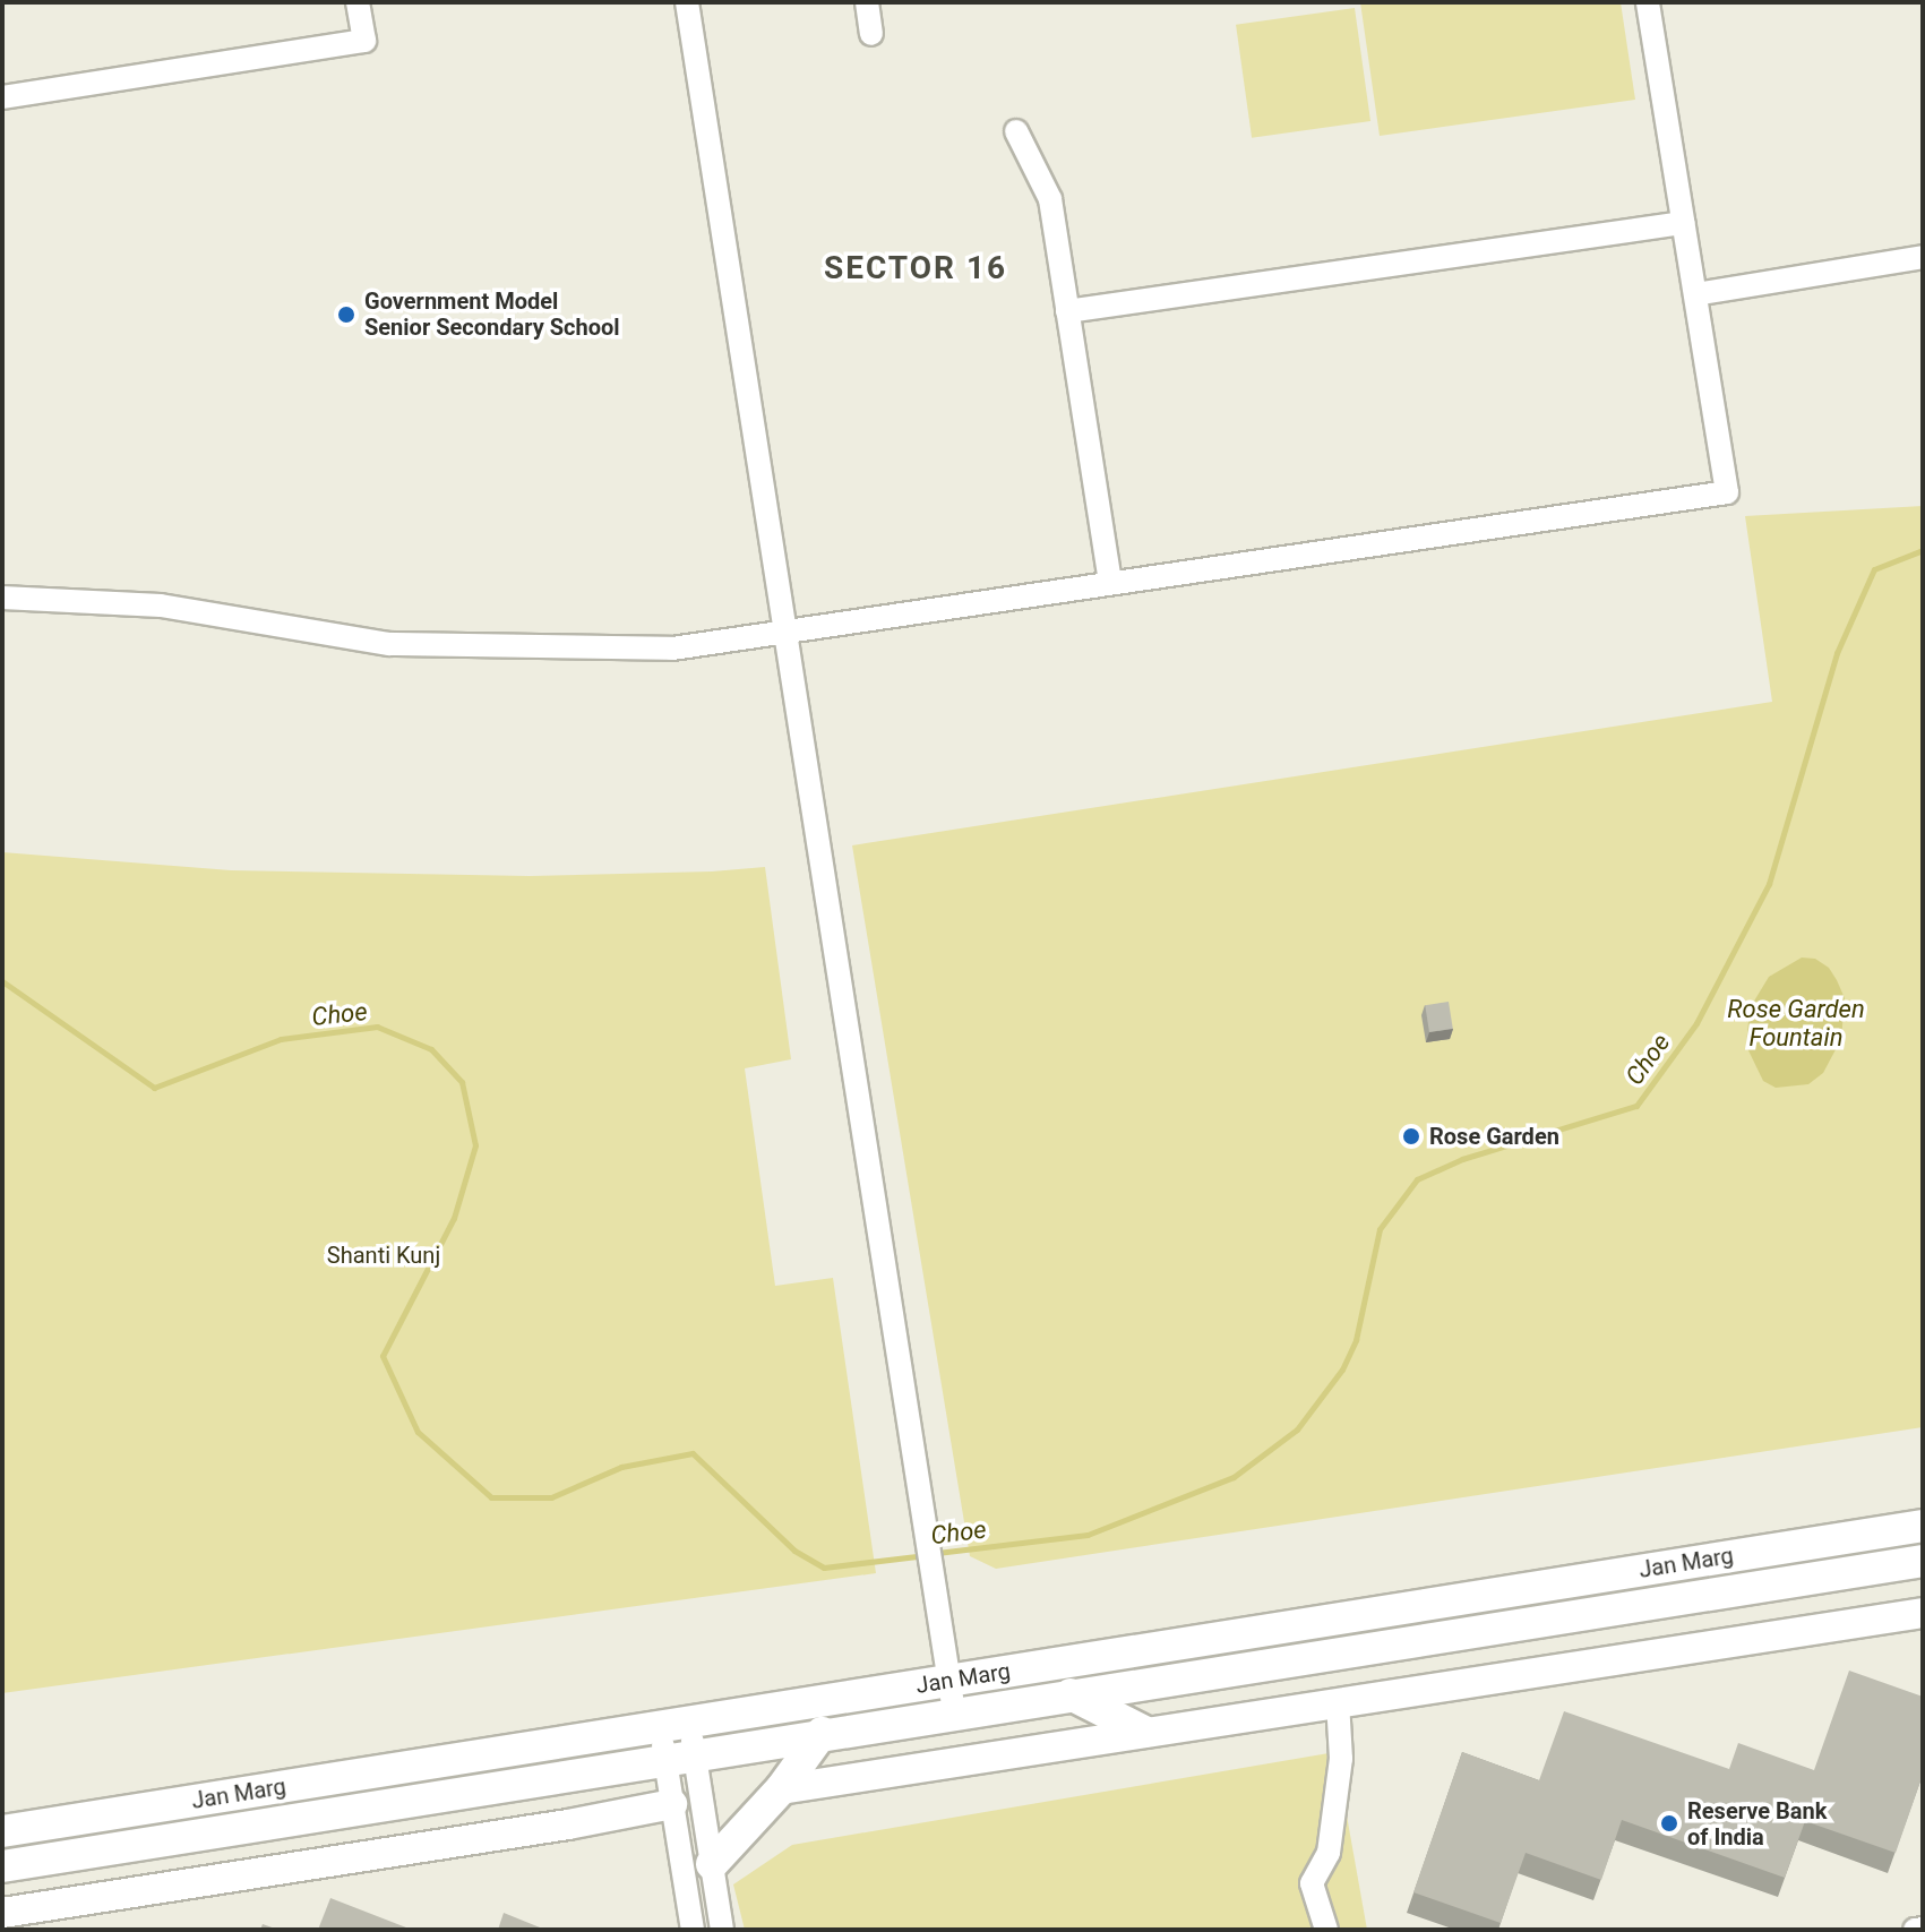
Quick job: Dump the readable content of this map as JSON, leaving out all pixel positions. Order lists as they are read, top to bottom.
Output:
{
  "streets": {
    "main road": ["Jan Marg"]
  },
  "districts": ["SECTOR 16"],
  "water": ["Rose Garden Fountain", "Choe"],
  "parks": ["Shanti Kunj"],
  "places": ["Government Model Senior Secondary School", "Rose Garden", "Reserve Bank of India"]
}
